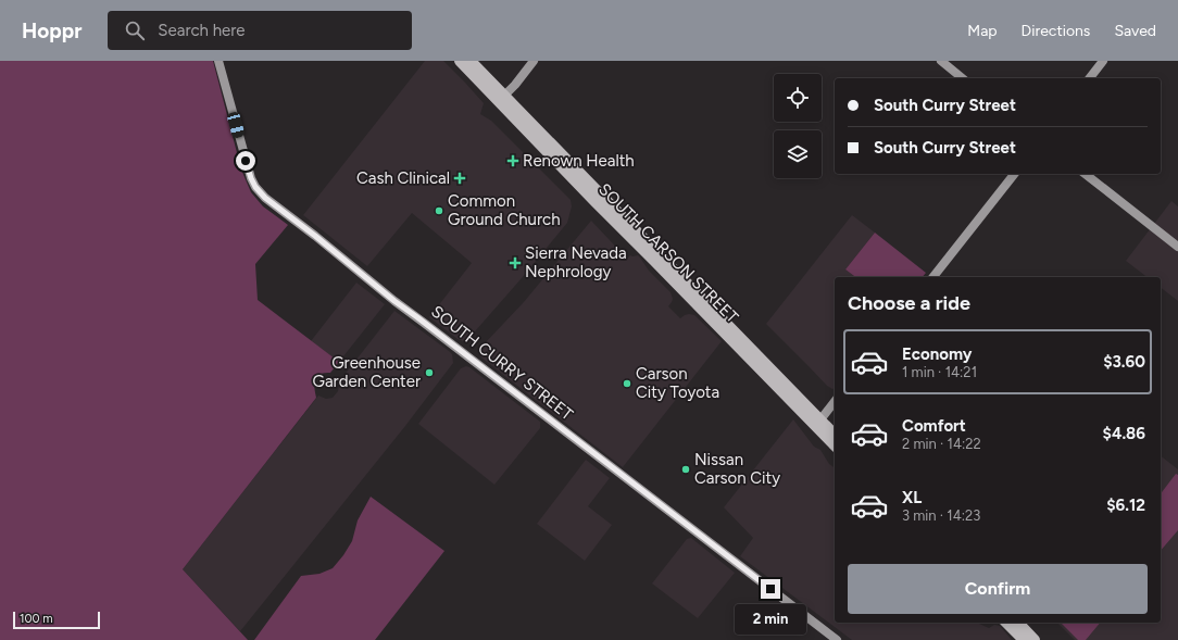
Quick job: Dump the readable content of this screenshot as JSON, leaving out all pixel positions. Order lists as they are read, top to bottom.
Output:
{
  "streets": {
    "main road": ["SOUTH CARSON STREET"],
    "street": ["SOUTH CURRY STREET"]
  },
  "places": {
    "health": ["Renown Health", "Cash Clinical", "Sierra Nevada Nephrology"],
    "other": [
      "Common Ground Church",
      "Greenhouse Garden Center",
      "Carson City Toyota",
      "Nissan Carson City"
    ]
  },
  "scale_bar": "100 m",
  "page": {
    "header": "Hoppr",
    "search": "Search here",
    "nav": ["Map", "Directions", "Saved"],
    "banner": ["South Curry Street", "South Curry Street"],
    "heading": "Choose a ride",
    "list": [
      {
        "name": "Economy",
        "note": "1 min · 14:21",
        "value": "$3.60"
      },
      {
        "name": "Comfort",
        "note": "2 min · 14:22",
        "value": "$4.86"
      },
      {
        "name": "XL",
        "note": "3 min · 14:23",
        "value": "$6.12"
      }
    ],
    "buttons": "Confirm",
    "bubble": "2 min",
    "scale": "100 m"
  }
}
